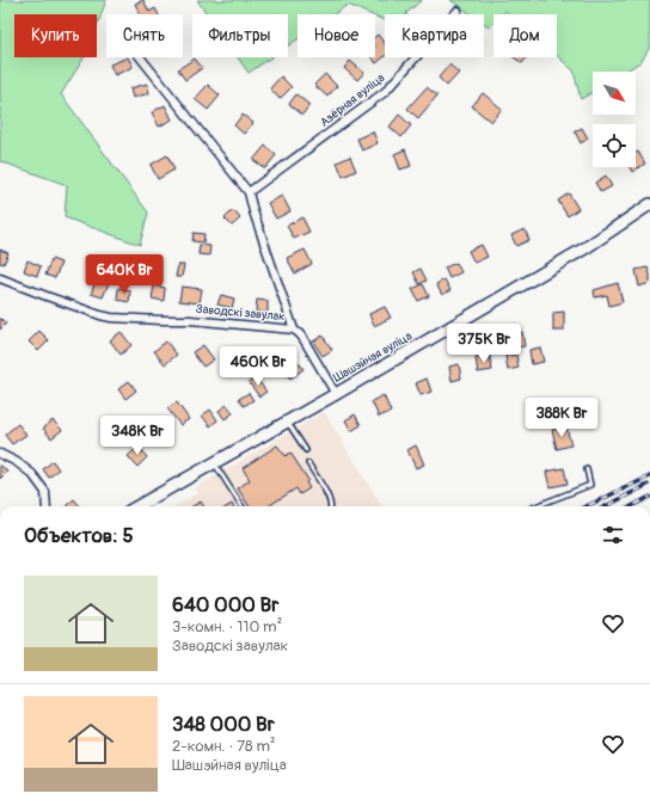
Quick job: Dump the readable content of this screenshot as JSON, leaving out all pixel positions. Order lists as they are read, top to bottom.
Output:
{
  "streets": {
    "main road": ["Шашэйная вуліца"],
    "street": ["Азёрная вуліца", "Заводскі завулак"]
  },
  "crossings": [
    ["Заводскі завулак", "Шашэйная вуліца"]
  ],
  "north": "bottom right",
  "page": {
    "chip": [
      "Купить",
      "Снять",
      "Фильтры",
      "Новое",
      "Квартира",
      "Дом"
    ],
    "price": [
      "640K Br",
      "375K Br",
      "460K Br",
      "388K Br",
      "348K Br"
    ],
    "heading": "Объектов: 5",
    "list": [
      {
        "name": "640 000 Br",
        "note": "3-комн. · 110 m² · Заводскі завулак"
      },
      {
        "name": "348 000 Br",
        "note": "2-комн. · 78 m² · Шашэйная вуліца"
      }
    ]
  }
}
